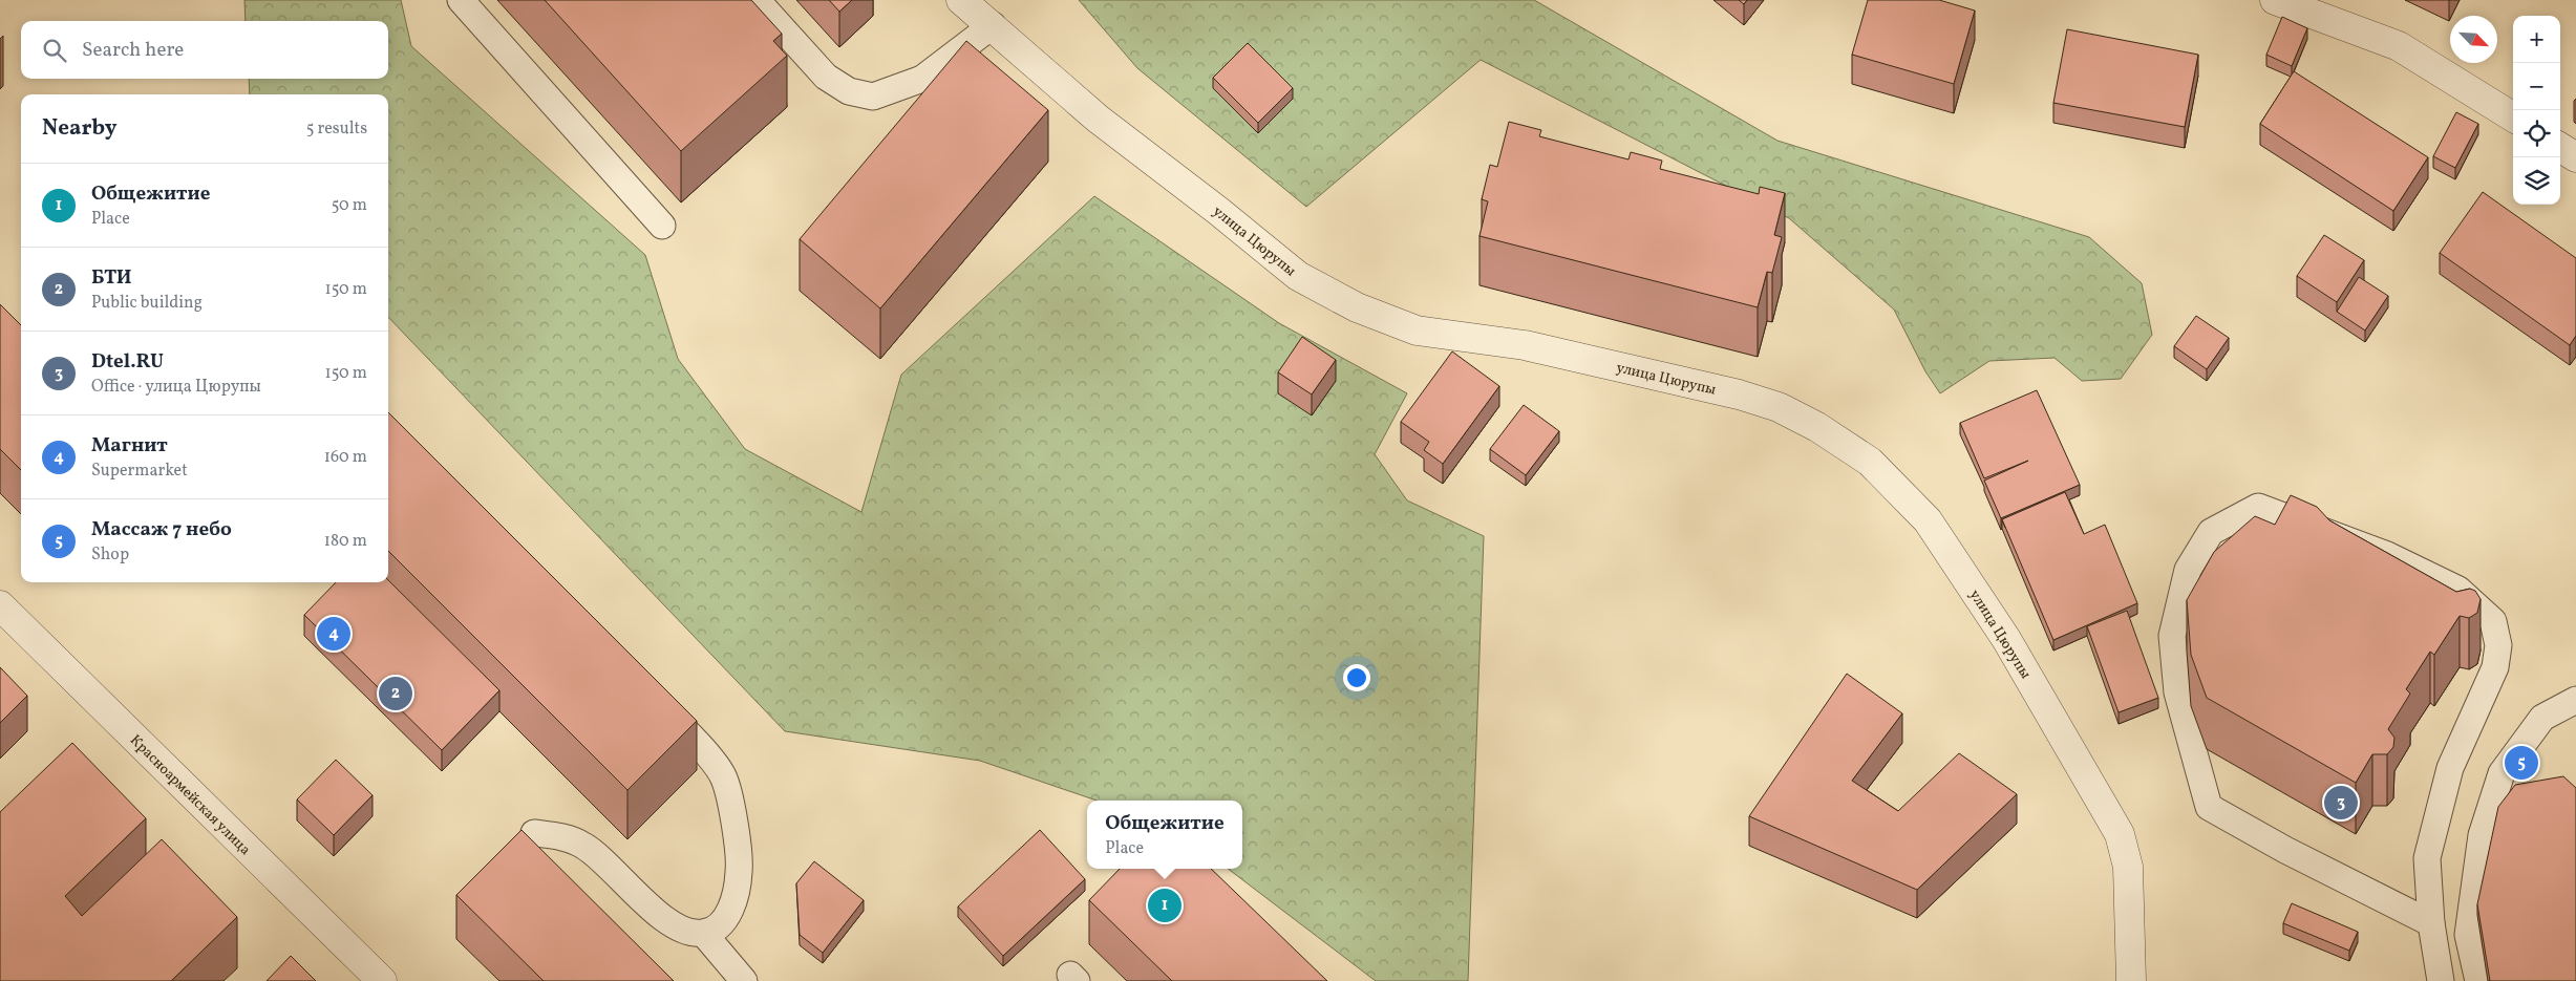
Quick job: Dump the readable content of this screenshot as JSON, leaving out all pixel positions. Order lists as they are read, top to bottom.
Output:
{
  "streets": {
    "street": ["улица Цюрупы", "Красноармейская улица"]
  },
  "north": "bottom right",
  "page": {
    "map_buttons": ["+", "−"],
    "search": "Search here",
    "heading": ["Nearby", "5 results"],
    "list": [
      {
        "mark": "1",
        "name": "Общежитие",
        "note": "Place",
        "value": "50 m"
      },
      {
        "mark": "2",
        "name": "БТИ",
        "note": "Public building",
        "value": "150 m"
      },
      {
        "mark": "3",
        "name": "Dtel.RU",
        "note": "Office · улица Цюрупы",
        "value": "150 m"
      },
      {
        "mark": "4",
        "name": "Магнит",
        "note": "Supermarket",
        "value": "160 m"
      },
      {
        "mark": "5",
        "name": "Массаж 7 небо",
        "note": "Shop",
        "value": "180 m"
      }
    ],
    "pins": [
      "4",
      "2",
      "5",
      "3",
      "1"
    ],
    "popup": ["Общежитие", "Place"]
  }
}
